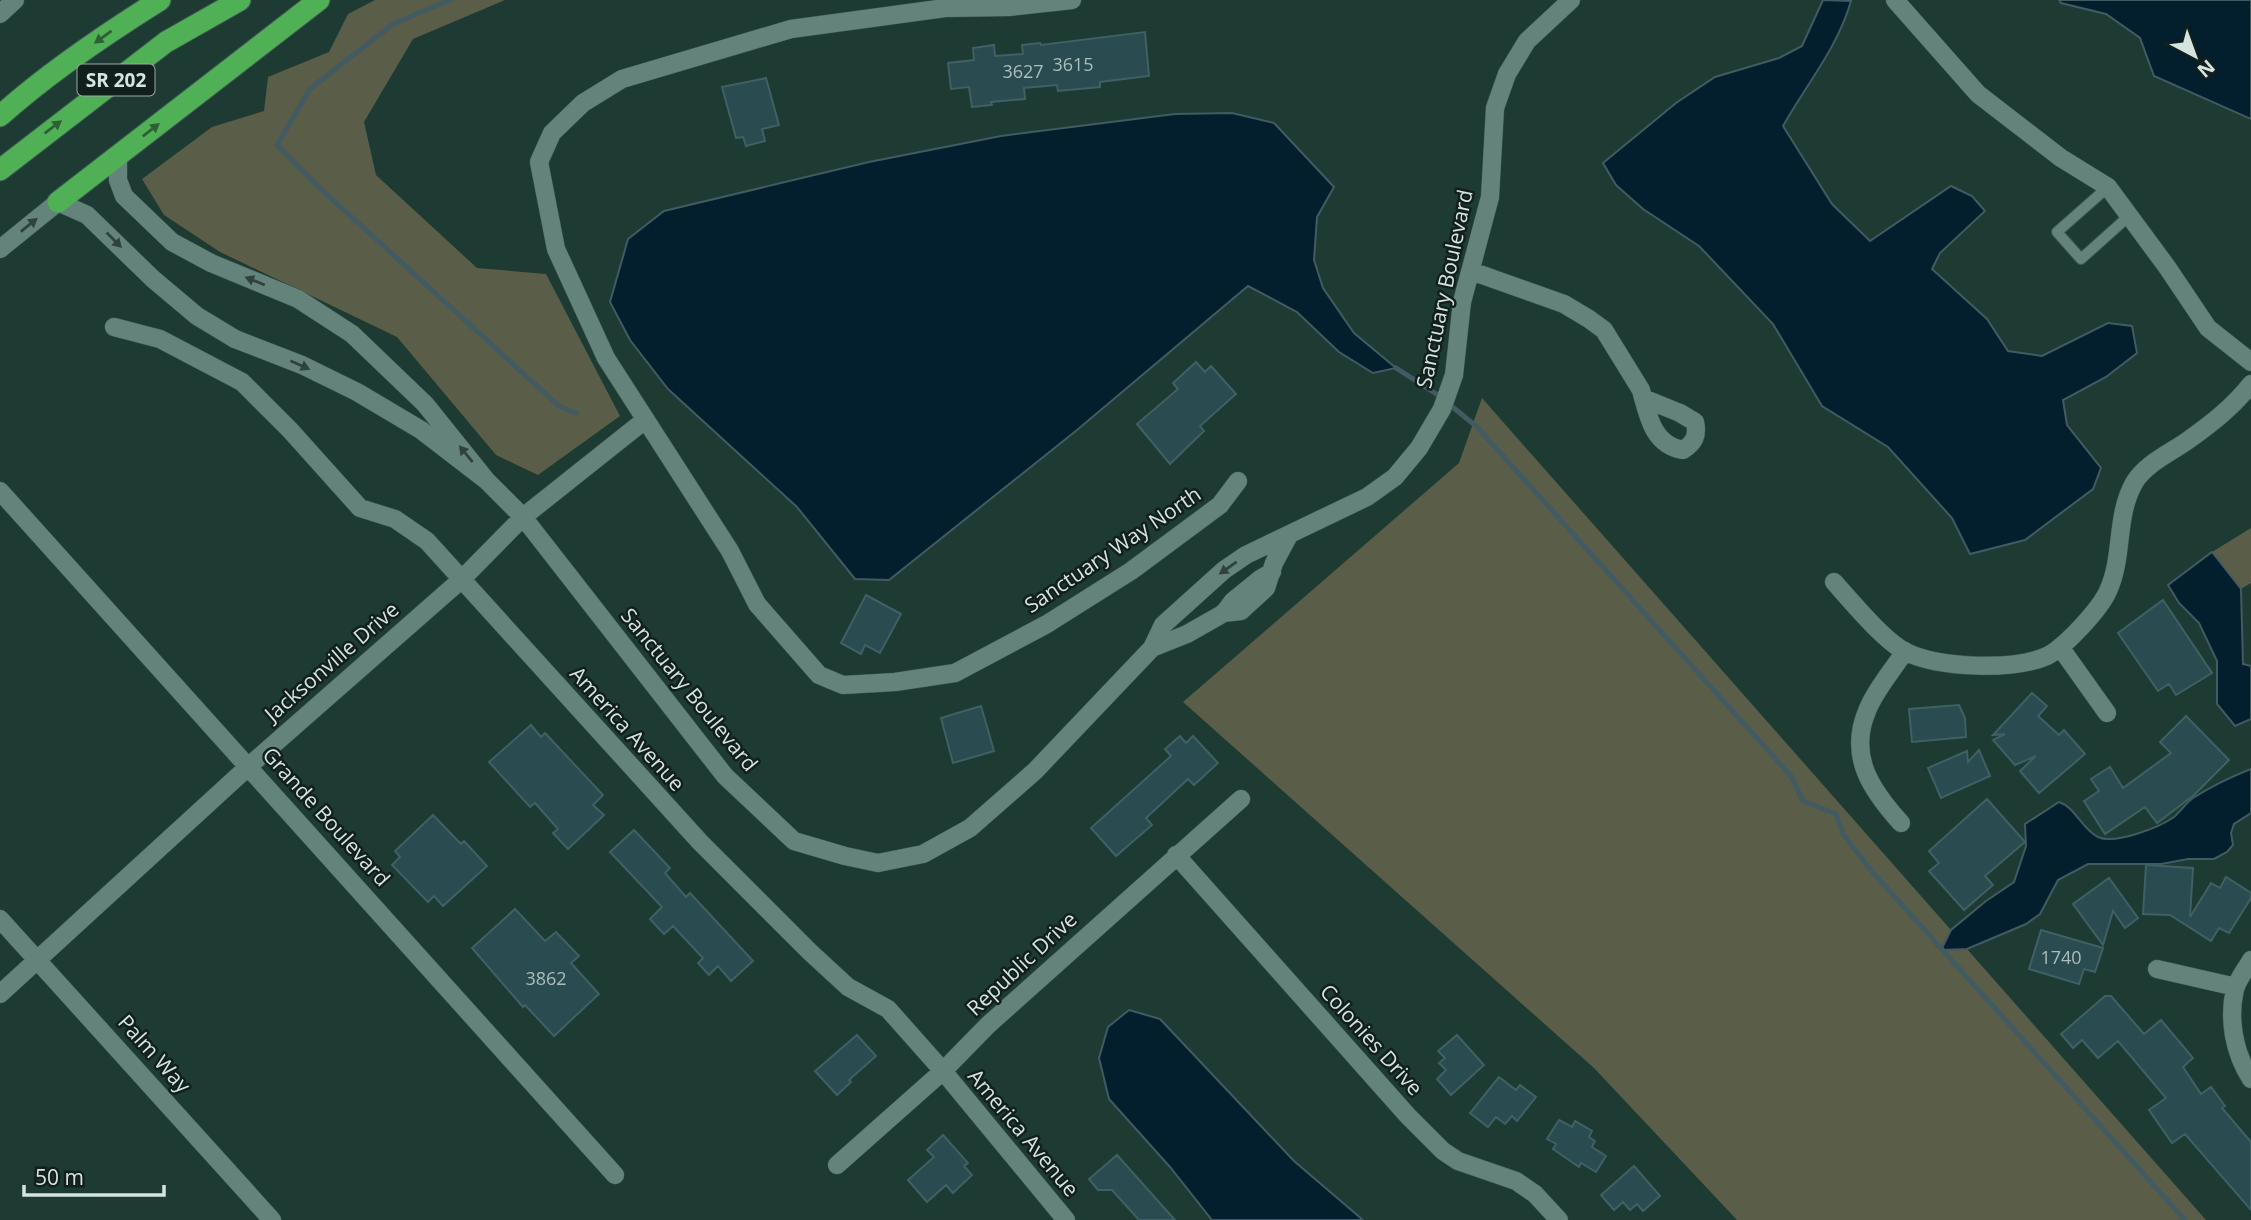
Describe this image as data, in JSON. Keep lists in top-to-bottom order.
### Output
{
  "streets": {
    "highway": ["SR 202"],
    "street": [
      "Sanctuary Boulevard",
      "Sanctuary Way North",
      "Jacksonville Drive",
      "America Avenue",
      "Grande Boulevard",
      "Republic Drive",
      "Colonies Drive",
      "Palm Way"
    ]
  },
  "crossings": [
    ["Sanctuary Boulevard", "Jacksonville Drive"],
    ["Sanctuary Way North", "Jacksonville Drive"],
    ["Jacksonville Drive", "America Avenue"],
    ["Jacksonville Drive", "Grande Boulevard"],
    ["Jacksonville Drive", "Palm Way"],
    ["America Avenue", "Republic Drive"],
    ["Republic Drive", "Colonies Drive"]
  ],
  "house_numbers": [
    "3615",
    "3627",
    "1740",
    "3862"
  ],
  "scale_bar": "50 m",
  "north": "bottom right"
}
